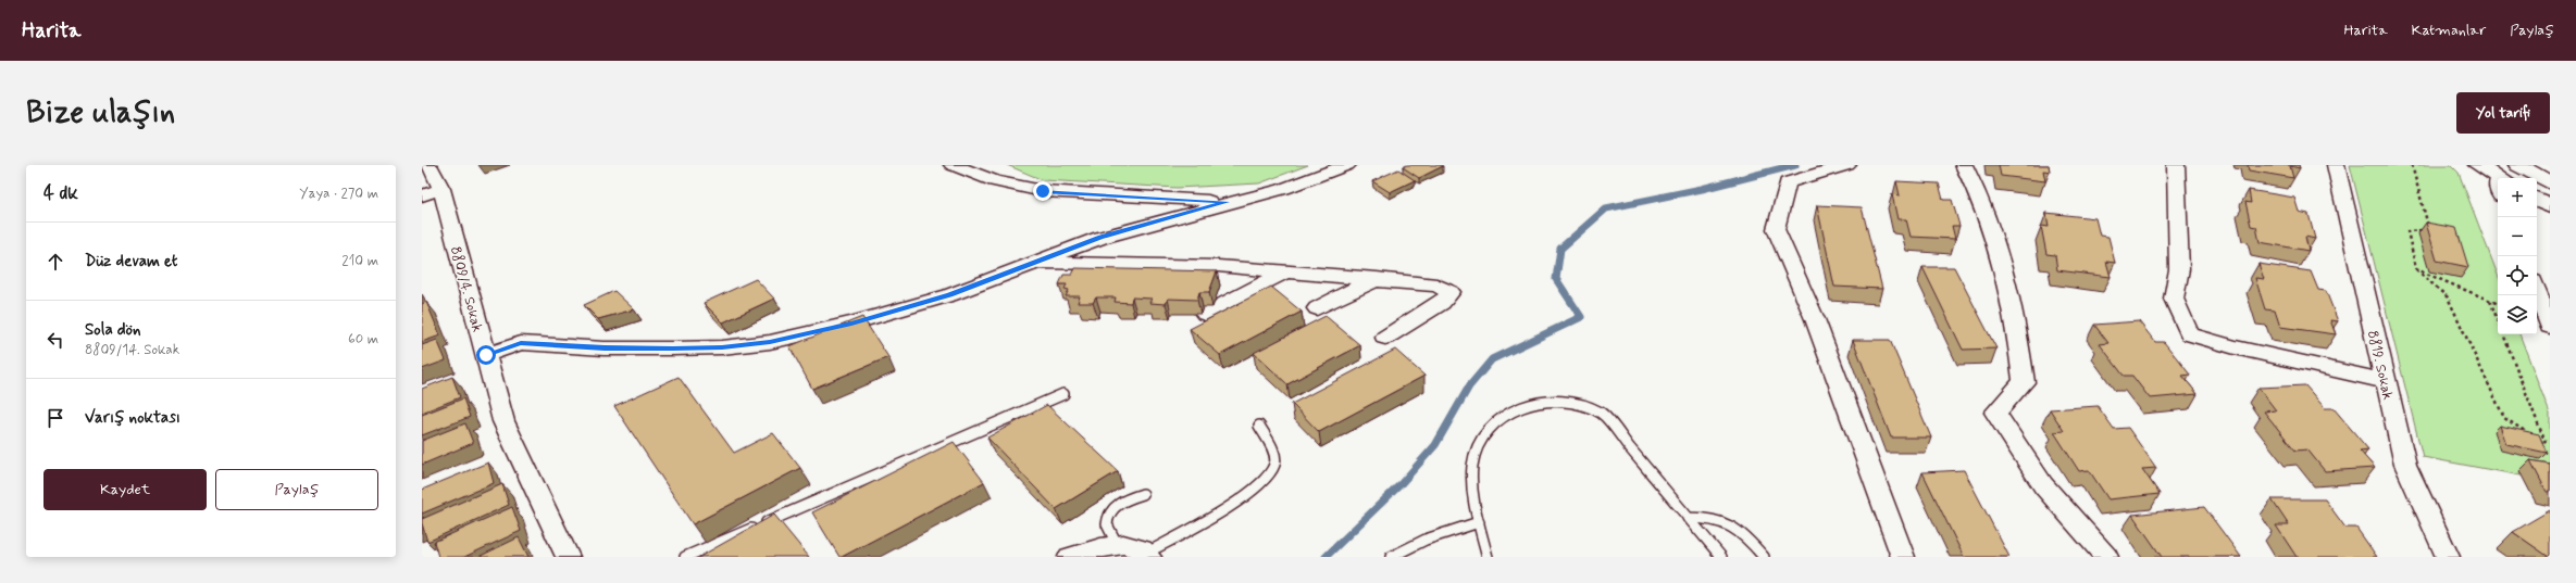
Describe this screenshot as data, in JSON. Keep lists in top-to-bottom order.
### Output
{
  "streets": {
    "street": ["8809/4. Sokak", "8819. Sokak"]
  },
  "page": {
    "header": "Harita",
    "nav": ["Harita", "Katmanlar", "Paylaş"],
    "buttons": [
      "Yol tarifi",
      ["Kaydet", "Paylaş"]
    ],
    "title": "Bize ulaşın",
    "heading": ["4 dk", "Yaya · 270 m"],
    "map_buttons": ["+", "−"],
    "list": [
      ["Düz devam et", "210 m"],
      ["Sola dön", "8809/14. Sokak", "60 m"],
      "Varış noktası"
    ]
  }
}
